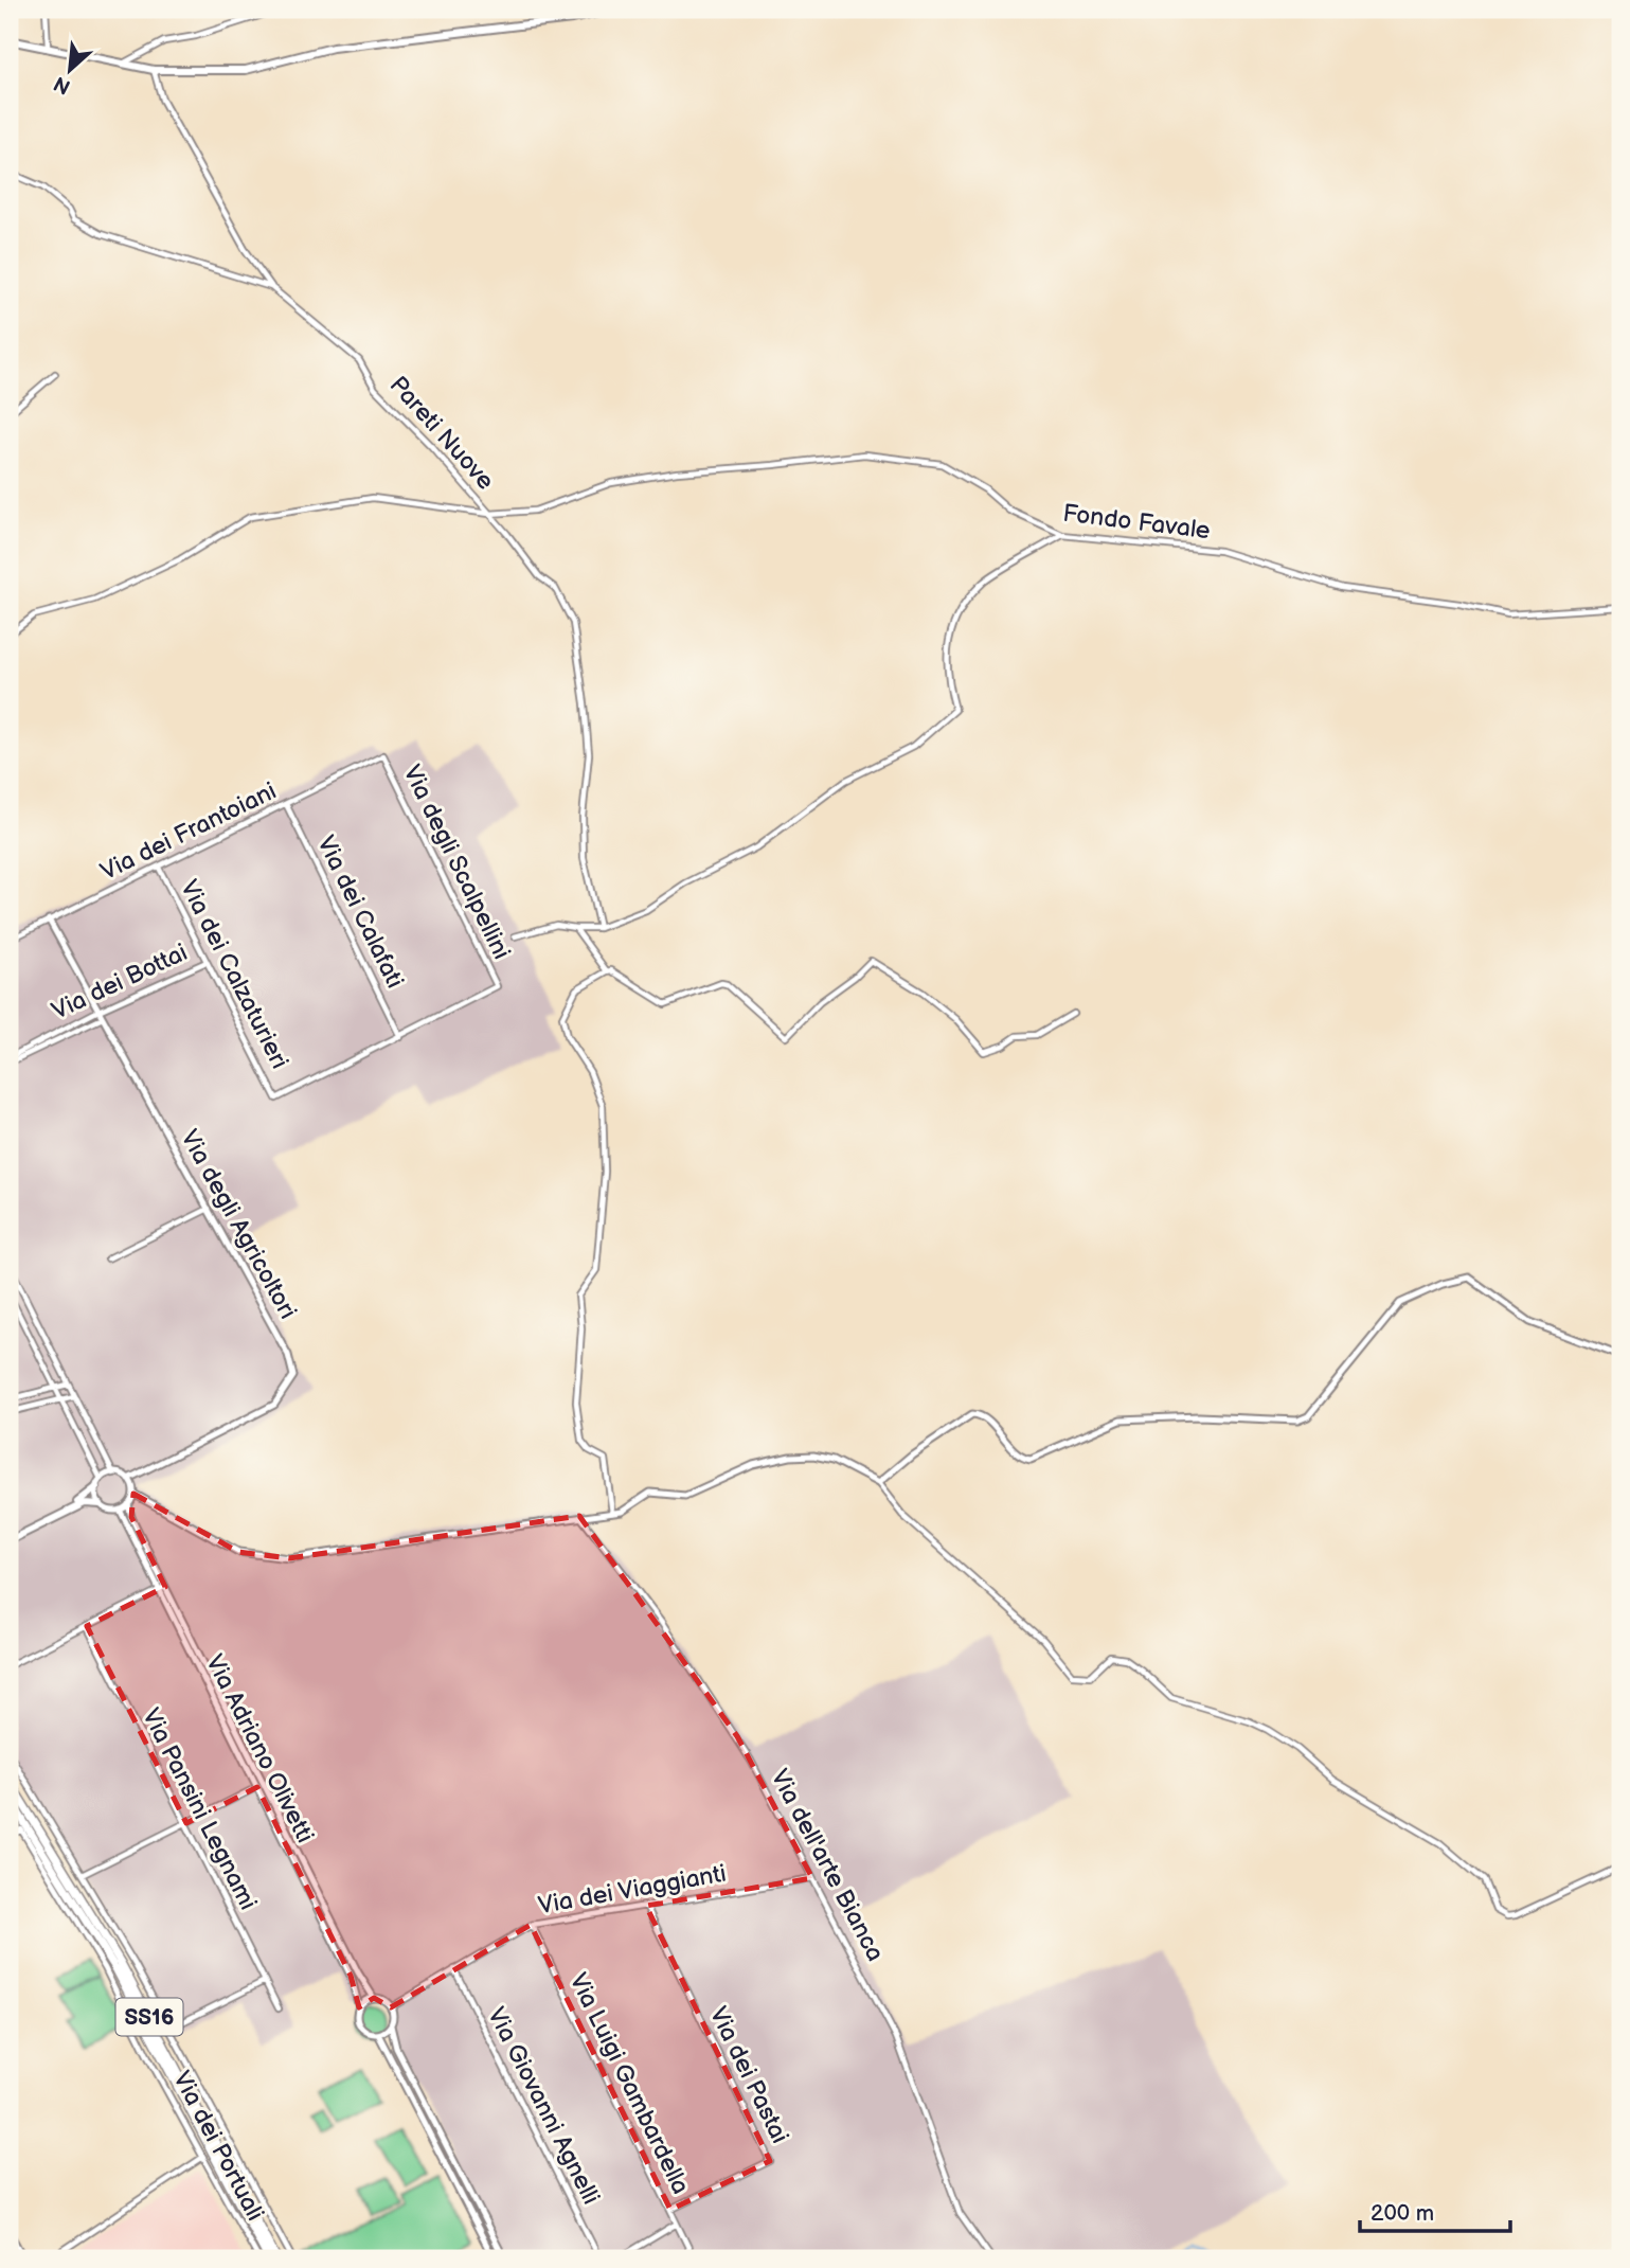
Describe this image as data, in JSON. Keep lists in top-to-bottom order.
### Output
{
  "streets": {
    "highway": ["SS16"],
    "street": [
      "Pareti Nuove",
      "Fondo Favale",
      "Via dei Frantoiani",
      "Via degli Scalpellini",
      "Via dei Calafati",
      "Via dei Calzaturieri",
      "Via dei Bottai",
      "Via degli Agricoltori",
      "Via Adriano Olivetti",
      "Via Pansini Legnami",
      "Via dell'arte Bianca",
      "Via dei Viaggianti",
      "Via dei Pastai",
      "Via Luigi Gambardella",
      "Via Giovanni Agnelli",
      "Via dei Portuali"
    ]
  },
  "crossings": [
    ["Pareti Nuove", "Fondo Favale"],
    ["Via dei Frantoiani", "Via degli Scalpellini"],
    ["Via dei Frantoiani", "Via dei Calafati"],
    ["Via dei Frantoiani", "Via dei Calzaturieri"],
    ["Via dei Frantoiani", "Via degli Agricoltori"],
    ["Via degli Scalpellini", "Via dei Calafati"],
    ["Via degli Scalpellini", "Via dei Calzaturieri"],
    ["Via dei Calafati", "Via dei Calzaturieri"],
    ["Via dei Calzaturieri", "Via dei Bottai"],
    ["Via dei Bottai", "Via degli Agricoltori"],
    ["Via degli Agricoltori", "Via Adriano Olivetti"],
    ["Via Adriano Olivetti", "Via dei Viaggianti"],
    ["Via dell'arte Bianca", "Via dei Viaggianti"],
    ["Via dei Viaggianti", "Via dei Pastai"],
    ["Via dei Viaggianti", "Via Luigi Gambardella"],
    ["Via dei Viaggianti", "Via Giovanni Agnelli"],
    ["Via dei Pastai", "Via Luigi Gambardella"]
  ],
  "scale_bar": "200 m",
  "north": "bottom left"
}
